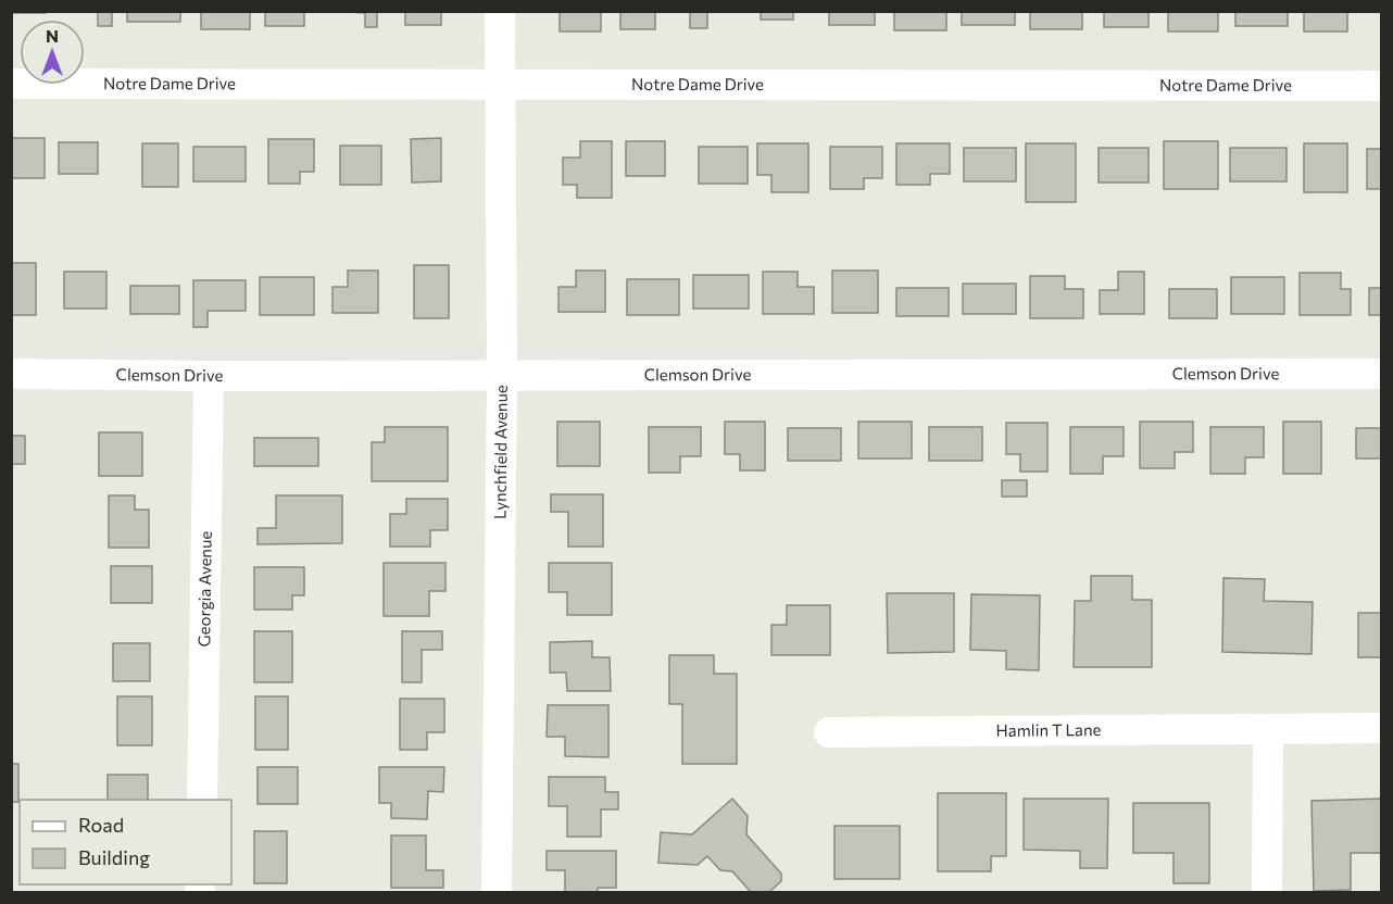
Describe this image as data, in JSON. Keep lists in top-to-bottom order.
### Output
{
  "streets": {
    "street": [
      "Notre Dame Drive",
      "Clemson Drive",
      "Lynchfield Avenue",
      "Georgia Avenue",
      "Hamlin T Lane"
    ]
  },
  "crossings": [
    ["Notre Dame Drive", "Lynchfield Avenue"],
    ["Clemson Drive", "Lynchfield Avenue"],
    ["Clemson Drive", "Georgia Avenue"]
  ],
  "legend": ["Road", "Building"],
  "north": "top"
}
